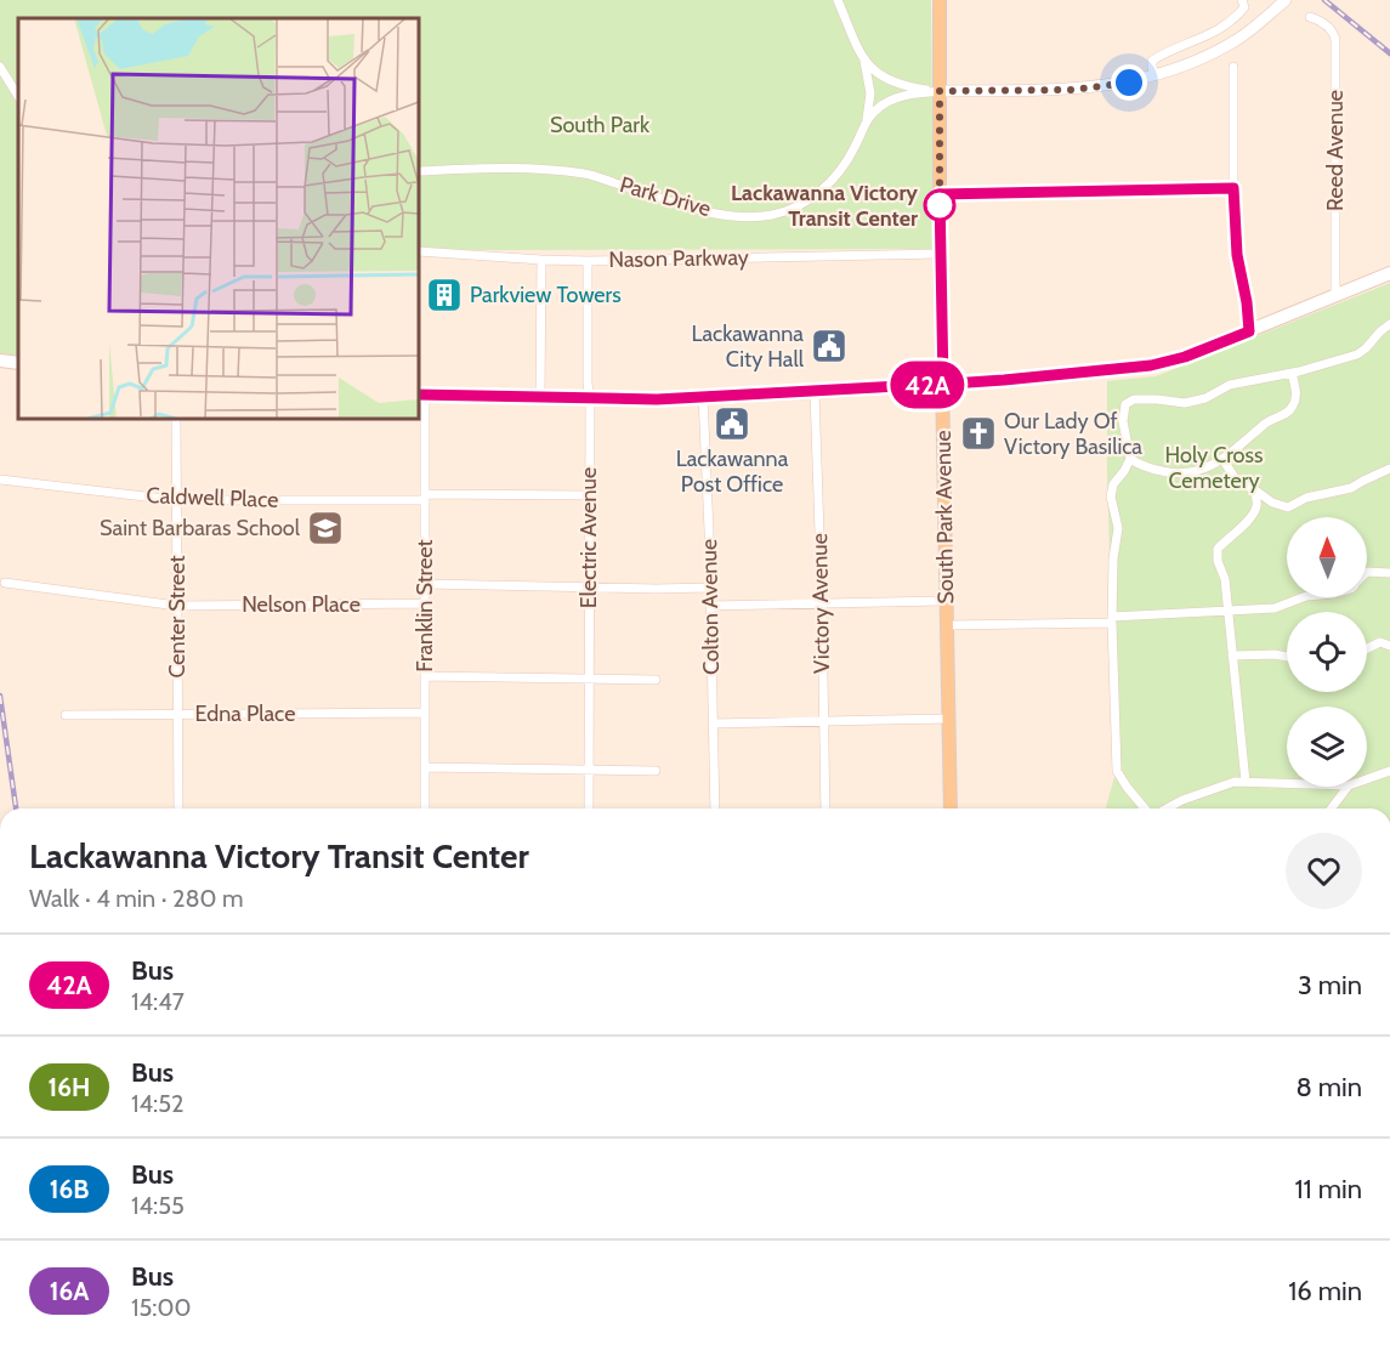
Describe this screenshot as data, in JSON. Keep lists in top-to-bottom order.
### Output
{
  "streets": {
    "main road": ["South Park Avenue"],
    "street": [
      "Reed Avenue",
      "Park Drive",
      "Nason Parkway",
      "Caldwell Place",
      "Electric Avenue",
      "Victory Avenue",
      "Nelson Place",
      "Franklin Street",
      "Colton Avenue",
      "Center Street",
      "Edna Place"
    ]
  },
  "crossings": [
    ["Nason Parkway", "South Park Avenue"],
    ["Nason Parkway", "Electric Avenue"],
    ["Caldwell Place", "Electric Avenue"],
    ["Caldwell Place", "Franklin Street"],
    ["Caldwell Place", "Center Street"],
    ["Nelson Place", "Franklin Street"],
    ["Nelson Place", "Center Street"],
    ["Franklin Street", "Edna Place"],
    ["Center Street", "Edna Place"]
  ],
  "parks": ["South Park", "Holy Cross Cemetery"],
  "places": {
    "other": ["Lackawanna Victory Transit Center"],
    "building": ["Parkview Towers"],
    "public building": ["Lackawanna City Hall", "Lackawanna Post Office"],
    "church": ["Our Lady Of Victory Basilica"],
    "school or university": ["Saint Barbaras School"]
  },
  "lines": ["bus line 42A"],
  "north": "top",
  "page": {
    "on_map": "42A",
    "heading": ["Lackawanna Victory Transit Center", "Walk · 4 min · 280 m"],
    "list": [
      {
        "mark": "42A",
        "name": "Bus",
        "note": "14:47",
        "value": "3 min"
      },
      {
        "mark": "16H",
        "name": "Bus",
        "note": "14:52",
        "value": "8 min"
      },
      {
        "mark": "16B",
        "name": "Bus",
        "note": "14:55",
        "value": "11 min"
      },
      {
        "mark": "16A",
        "name": "Bus",
        "note": "15:00",
        "value": "16 min"
      }
    ]
  }
}
